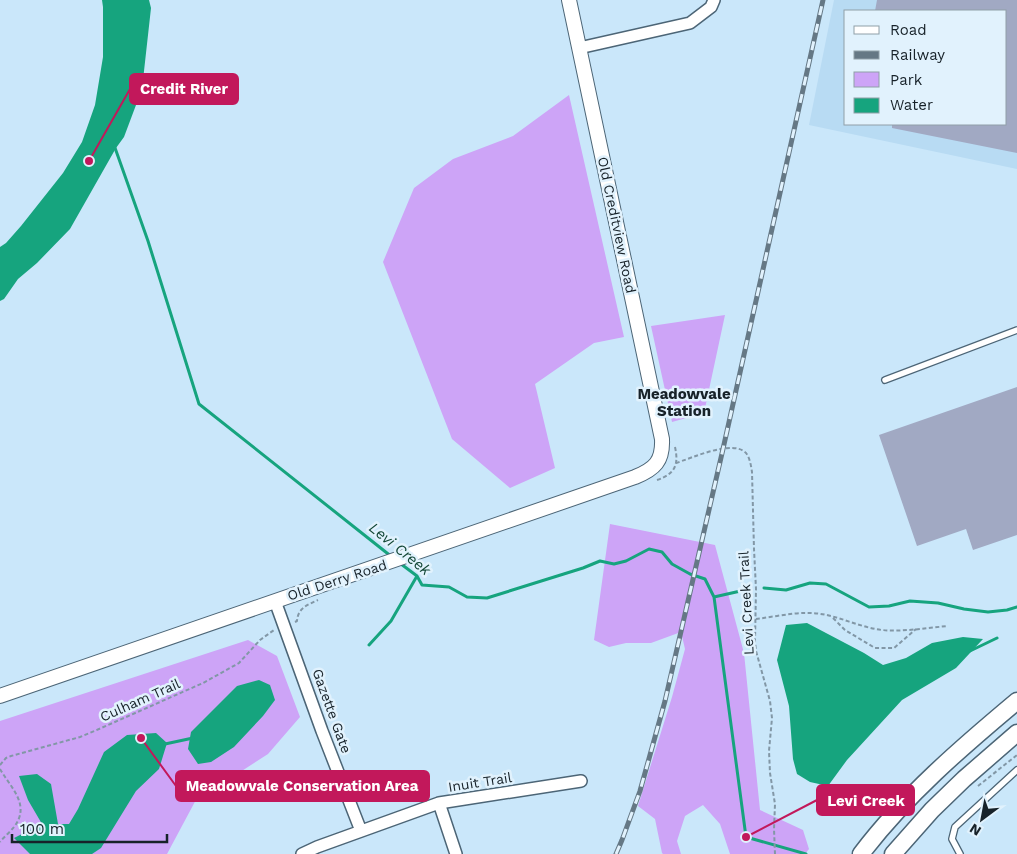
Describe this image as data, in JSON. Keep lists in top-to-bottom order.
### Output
{
  "streets": {
    "street": [
      "Old Creditview Road",
      "Old Derry Road",
      "Gazette Gate",
      "Inuit Trail"
    ],
    "path": ["Levi Creek Trail", "Culham Trail"]
  },
  "crossings": [
    ["Old Creditview Road", "Old Derry Road"],
    ["Old Derry Road", "Gazette Gate"],
    ["Gazette Gate", "Inuit Trail"]
  ],
  "districts": ["Meadowvale Station"],
  "water": ["Levi Creek"],
  "places": ["Credit River", "Meadowvale Conservation Area", "Levi Creek"],
  "legend": [
    "Road",
    "Railway",
    "Park",
    "Water"
  ],
  "scale_bar": "100 m",
  "north": "bottom left"
}
